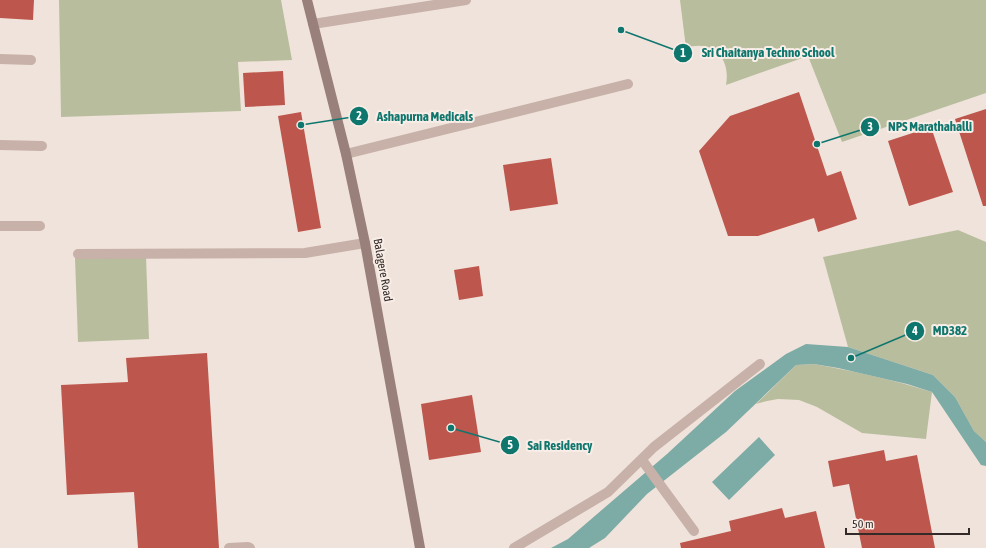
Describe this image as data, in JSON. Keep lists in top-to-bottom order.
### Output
{
  "streets": {
    "street": ["Balagere Road"]
  },
  "places": [
    "Sri Chaitanya Techno School",
    "Ashapurna Medicals",
    "NPS Marathahalli",
    "MD382",
    "Sai Residency"
  ],
  "scale_bar": "50 m"
}
